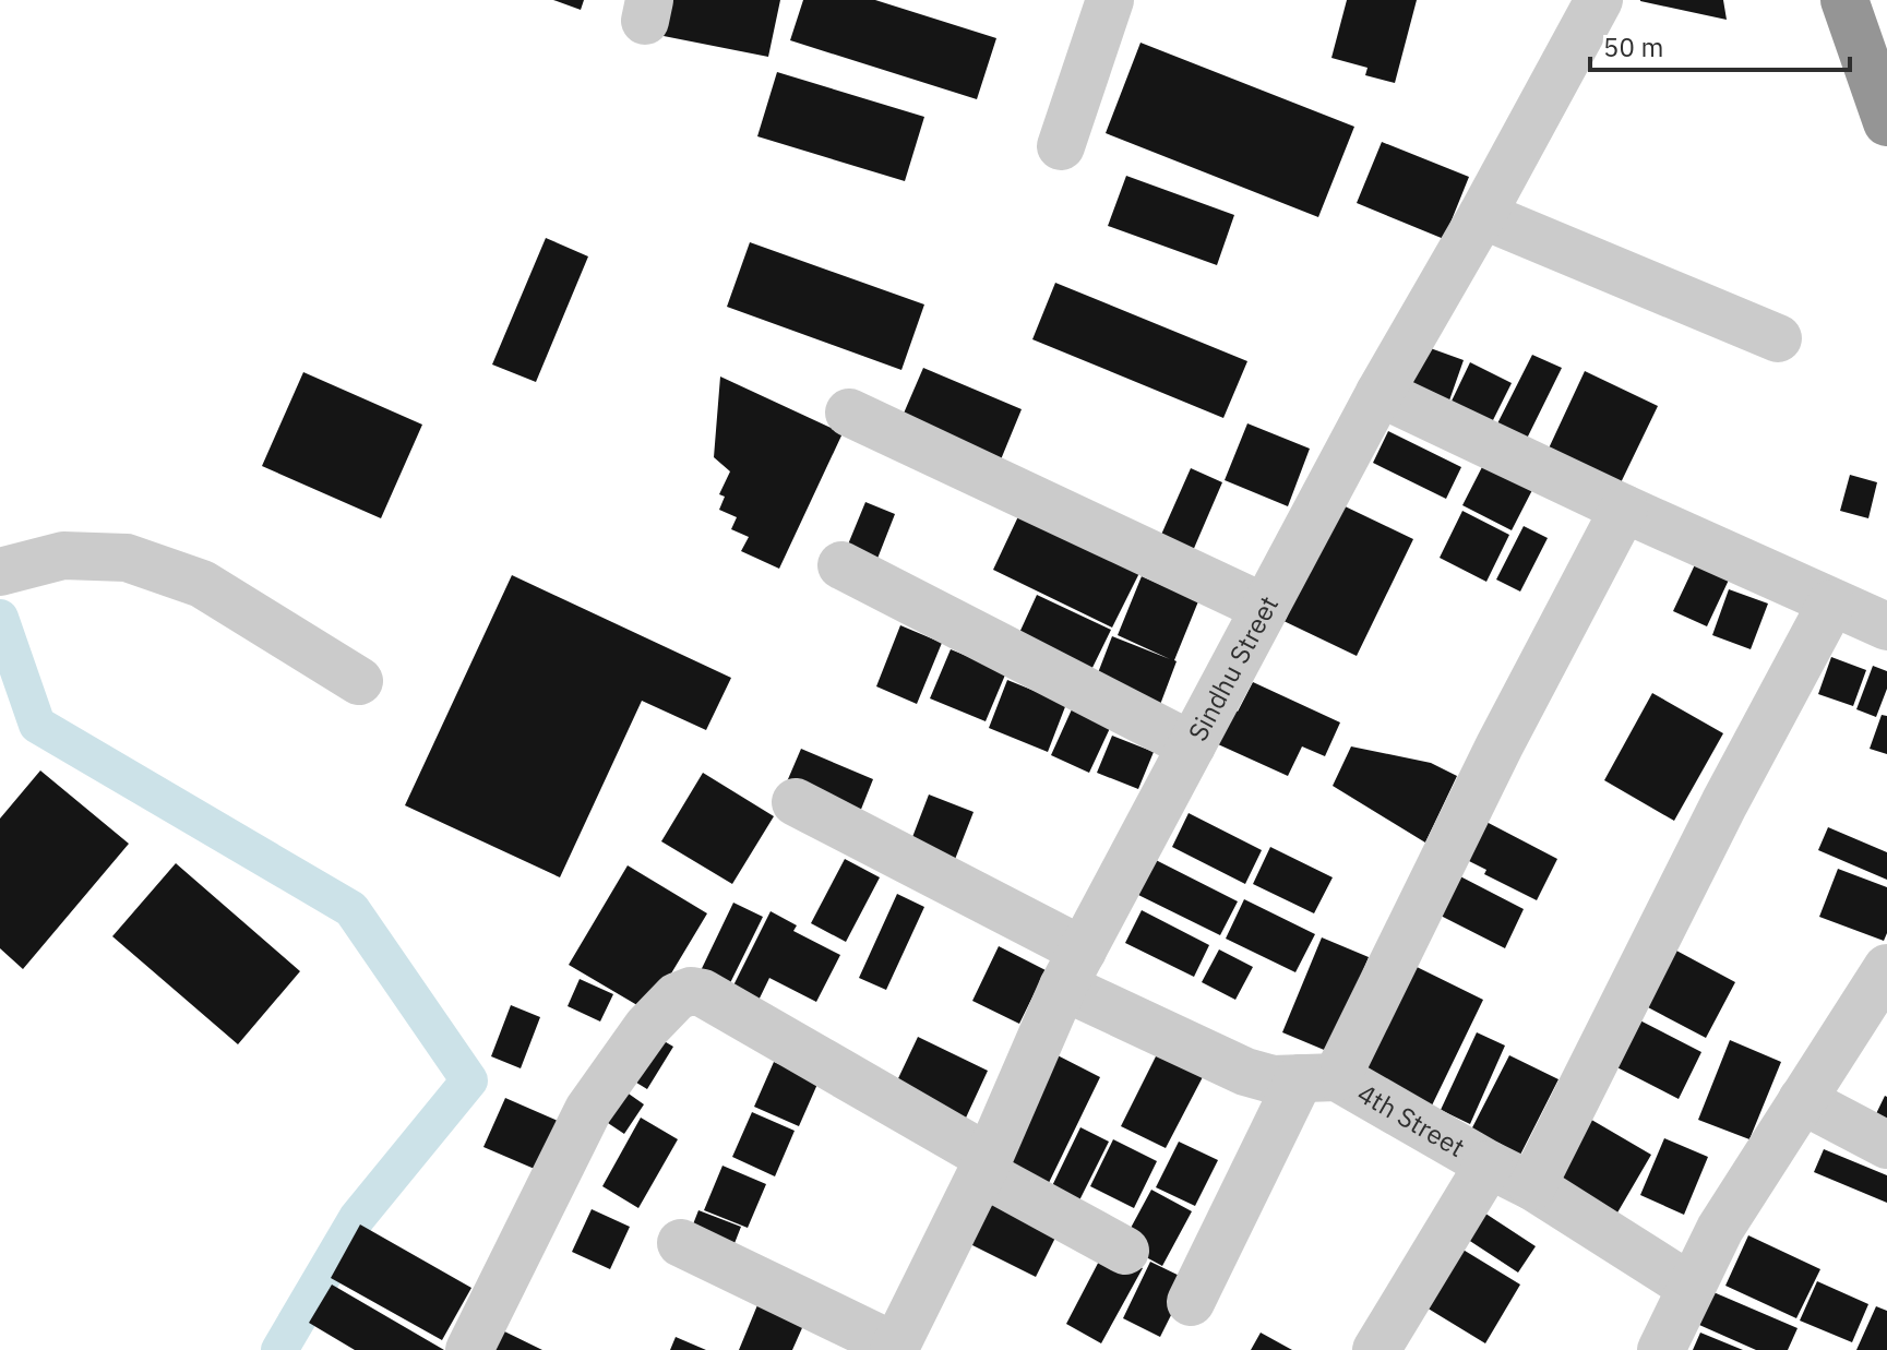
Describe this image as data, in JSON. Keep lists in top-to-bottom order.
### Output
{
  "streets": {
    "street": ["Sindhu Street", "4th Street"]
  },
  "crossings": [
    ["Sindhu Street", "4th Street"]
  ],
  "scale_bar": "50 m"
}
